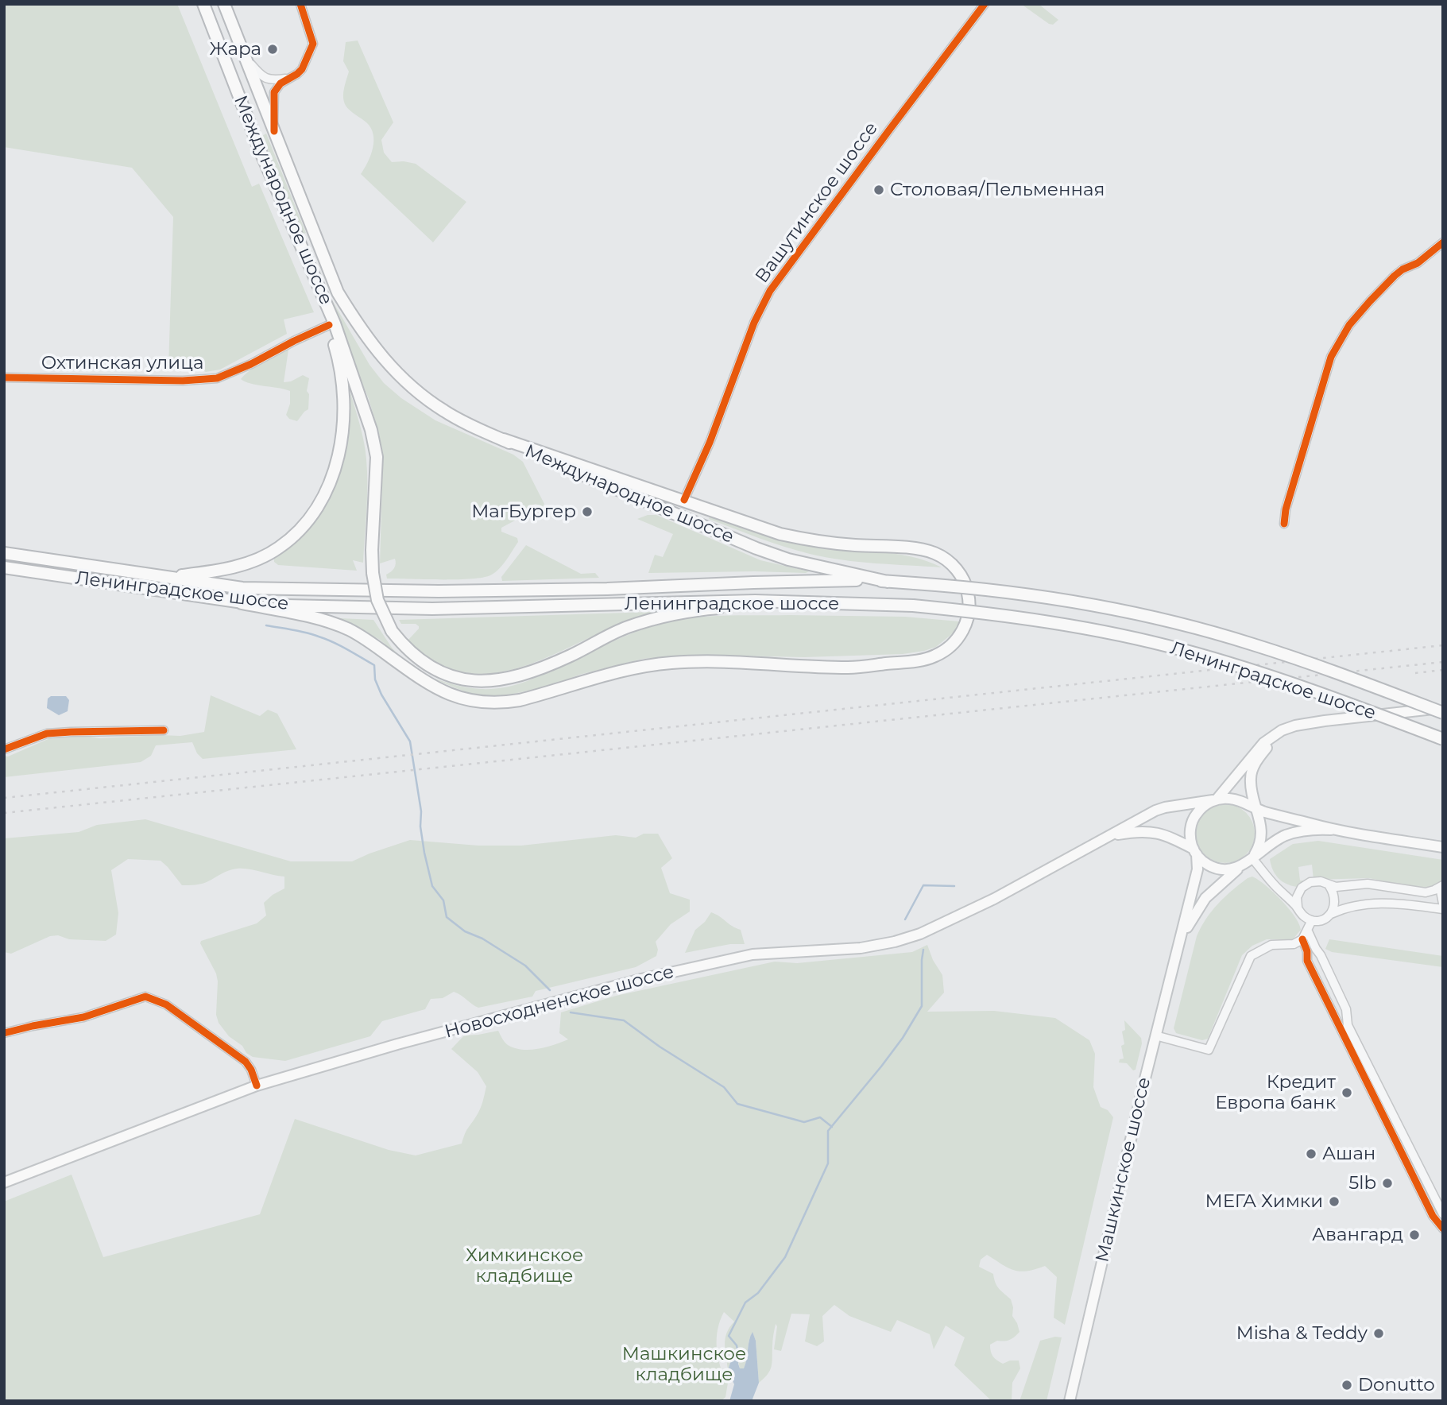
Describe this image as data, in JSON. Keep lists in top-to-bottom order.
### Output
{
  "streets": {
    "highway": ["Международное шоссе", "Ленинградское шоссе"],
    "main road": ["Новосходненское шоссе", "Машкинское шоссе"],
    "street": ["Вашутинское шоссе", "Охтинская улица"]
  },
  "crossings": [
    ["Международное шоссе", "Ленинградское шоссе"],
    ["Новосходненское шоссе", "Машкинское шоссе"]
  ],
  "parks": ["Химкинское кладбище", "Машкинское кладбище"],
  "places": [
    "Жара",
    "Столовая/Пельменная",
    "МагБургер",
    "Кредит Европа банк",
    "Ашан",
    "5lb",
    "МЕГА Химки",
    "Авангард",
    "Misha & Teddy",
    "Donutto"
  ]
}
